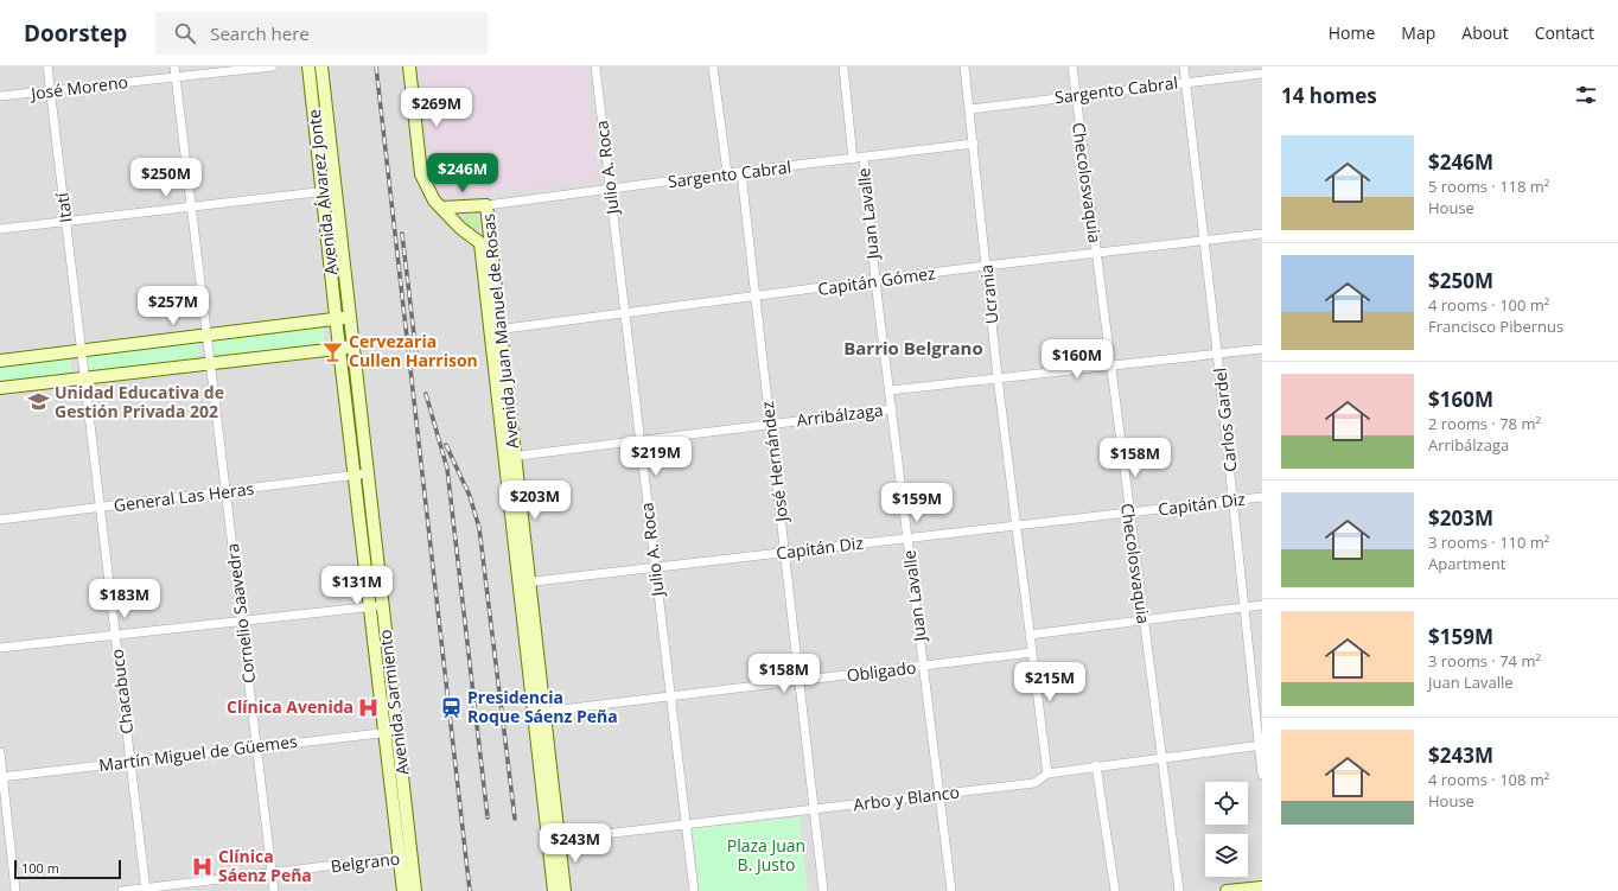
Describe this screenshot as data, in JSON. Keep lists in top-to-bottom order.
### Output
{
  "streets": {
    "main road": ["Avenida Álvarez Jonte", "Avenida Juan Manuel de Rosas", "Avenida Sarmiento"],
    "street": [
      "José Moreno",
      "Sargento Cabral",
      "Julio A. Roca",
      "Checolosvaquia",
      "Itatí",
      "Juan Lavalle",
      "Capitán Gómez",
      "Ucrania",
      "Arribálzaga",
      "Carlos Gardel",
      "José Hernández",
      "General Las Heras",
      "Capitán Diz",
      "Cornelio Saavedra",
      "Obligado",
      "Chacabuco",
      "Martín Miguel de Güemes",
      "Arbo y Blanco",
      "Belgrano"
    ]
  },
  "crossings": [
    ["José Moreno", "Itatí"],
    ["José Moreno", "Cornelio Saavedra"],
    ["Sargento Cabral", "Julio A. Roca"],
    ["Sargento Cabral", "Checolosvaquia"],
    ["Sargento Cabral", "Juan Lavalle"],
    ["Sargento Cabral", "Ucrania"],
    ["Sargento Cabral", "Avenida Juan Manuel de Rosas"],
    ["Sargento Cabral", "Carlos Gardel"],
    ["Sargento Cabral", "José Hernández"],
    ["Julio A. Roca", "Capitán Gómez"],
    ["Julio A. Roca", "Arribálzaga"],
    ["Julio A. Roca", "Capitán Diz"],
    ["Julio A. Roca", "Obligado"],
    ["Julio A. Roca", "Arbo y Blanco"],
    ["Checolosvaquia", "Capitán Gómez"],
    ["Checolosvaquia", "Arribálzaga"],
    ["Checolosvaquia", "Capitán Diz"],
    ["Checolosvaquia", "Arbo y Blanco"],
    ["Avenida Álvarez Jonte", "Avenida Sarmiento"],
    ["Itatí", "Chacabuco"],
    ["Juan Lavalle", "Capitán Gómez"],
    ["Juan Lavalle", "Arribálzaga"],
    ["Juan Lavalle", "Capitán Diz"],
    ["Juan Lavalle", "Obligado"],
    ["Juan Lavalle", "Arbo y Blanco"],
    ["Capitán Gómez", "Ucrania"],
    ["Capitán Gómez", "Avenida Juan Manuel de Rosas"],
    ["Capitán Gómez", "Carlos Gardel"],
    ["Capitán Gómez", "José Hernández"],
    ["Ucrania", "Arribálzaga"],
    ["Ucrania", "Capitán Diz"],
    ["Ucrania", "Obligado"],
    ["Ucrania", "Arbo y Blanco"],
    ["Avenida Juan Manuel de Rosas", "Arribálzaga"],
    ["Avenida Juan Manuel de Rosas", "Capitán Diz"],
    ["Avenida Juan Manuel de Rosas", "Obligado"],
    ["Avenida Juan Manuel de Rosas", "Arbo y Blanco"],
    ["Arribálzaga", "Carlos Gardel"],
    ["Arribálzaga", "José Hernández"],
    ["Carlos Gardel", "Capitán Diz"],
    ["Carlos Gardel", "Arbo y Blanco"],
    ["José Hernández", "Capitán Diz"],
    ["José Hernández", "Obligado"],
    ["José Hernández", "Arbo y Blanco"],
    ["General Las Heras", "Cornelio Saavedra"],
    ["General Las Heras", "Chacabuco"],
    ["General Las Heras", "Avenida Sarmiento"],
    ["Cornelio Saavedra", "Martín Miguel de Güemes"],
    ["Cornelio Saavedra", "Belgrano"],
    ["Chacabuco", "Martín Miguel de Güemes"],
    ["Chacabuco", "Belgrano"],
    ["Avenida Sarmiento", "Martín Miguel de Güemes"],
    ["Avenida Sarmiento", "Belgrano"]
  ],
  "districts": ["Barrio Belgrano"],
  "parks": ["Plaza Juan B. Justo"],
  "places": {
    "bar": ["Cervezaria Cullen Harrison"],
    "school or university": ["Unidad Educativa de Gestión Privada 202"],
    "hospital": ["Clínica Avenida", "Clínica Sáenz Peña"],
    "station": ["Presidencia Roque Sáenz Peña"]
  },
  "scale_bar": "100 m",
  "page": {
    "header": "Doorstep",
    "search": "Search here",
    "nav": [
      "Home",
      "Map",
      "About",
      "Contact"
    ],
    "heading": "14 homes",
    "price": [
      "$269M",
      "$246M",
      "$250M",
      "$257M",
      "$160M",
      "$219M",
      "$158M",
      "$203M",
      "$159M",
      "$131M",
      "$183M",
      "$158M",
      "$215M",
      "$243M"
    ],
    "list": [
      {
        "name": "$246M",
        "note": "5 rooms · 118 m² · House"
      },
      {
        "name": "$250M",
        "note": "4 rooms · 100 m² · Francisco Pibernus"
      },
      {
        "name": "$160M",
        "note": "2 rooms · 78 m² · Arribálzaga"
      },
      {
        "name": "$203M",
        "note": "3 rooms · 110 m² · Apartment"
      },
      {
        "name": "$159M",
        "note": "3 rooms · 74 m² · Juan Lavalle"
      },
      {
        "name": "$243M",
        "note": "4 rooms · 108 m² · House"
      }
    ],
    "scale": "100 m"
  }
}
